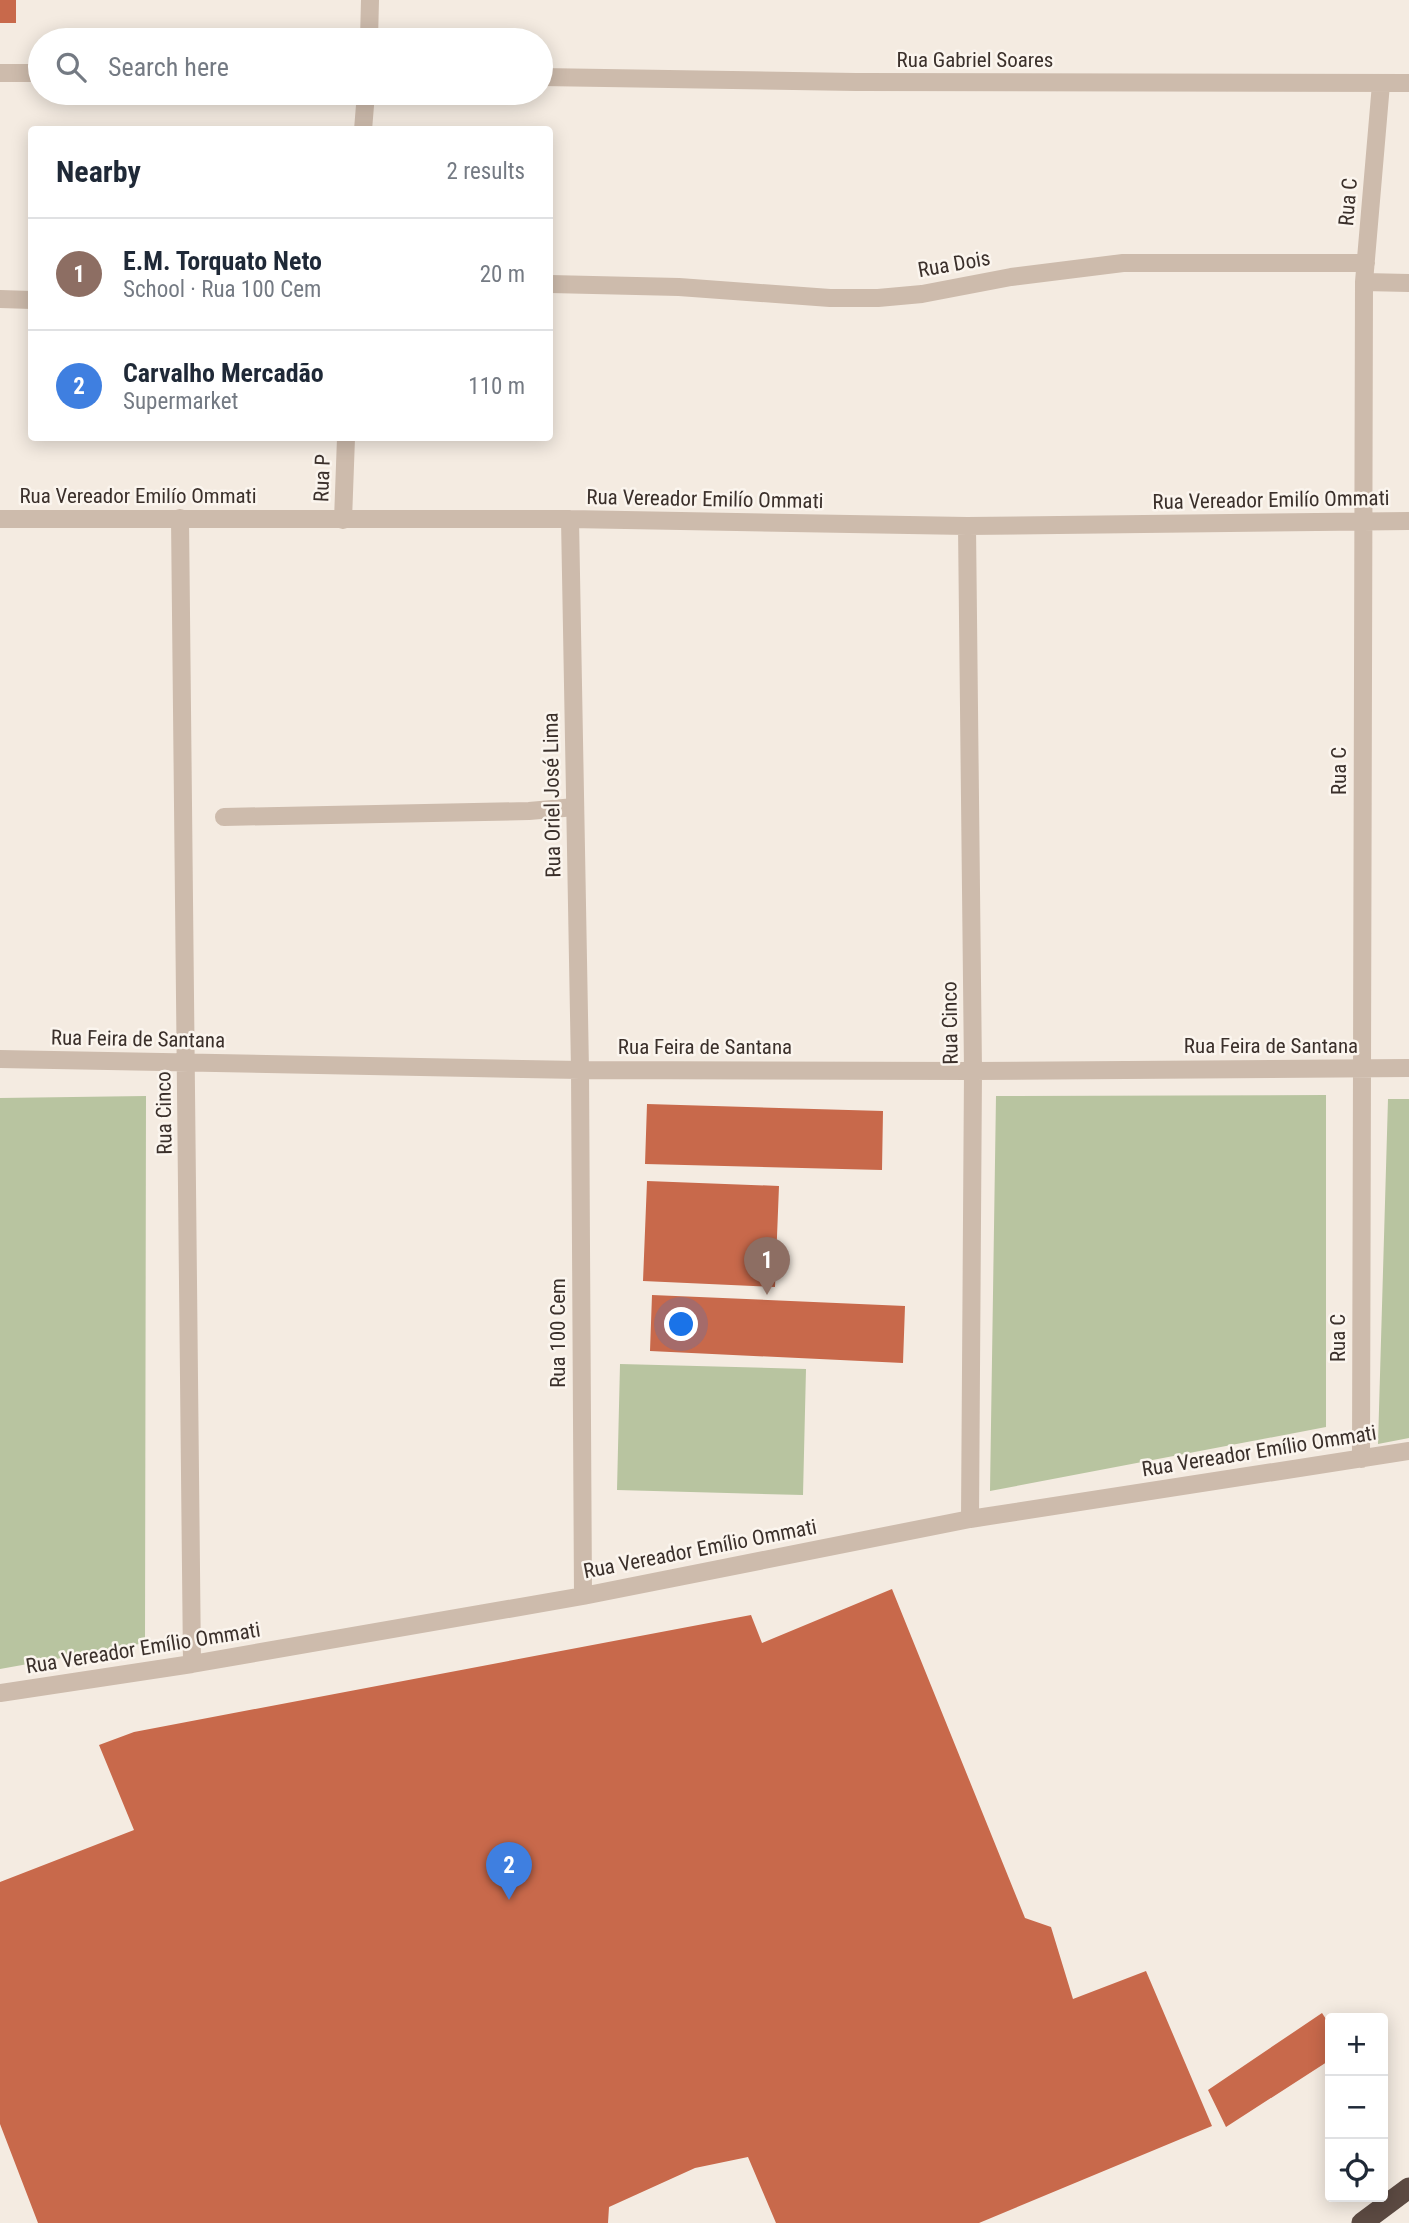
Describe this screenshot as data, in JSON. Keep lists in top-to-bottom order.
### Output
{
  "streets": {
    "street": [
      "Rua Gabriel Soares",
      "Rua C",
      "Rua Dois",
      "Rua P",
      "Rua Vereador Emilío Ommati",
      "Rua Oriel José Lima",
      "Rua Cinco",
      "Rua Feira de Santana",
      "Rua 100 Cem",
      "Rua Vereador Emílio Ommati"
    ]
  },
  "crossings": [
    ["Rua Gabriel Soares", "Rua C"],
    ["Rua C", "Rua Dois"],
    ["Rua C", "Rua Vereador Emilío Ommati"],
    ["Rua C", "Rua Feira de Santana"],
    ["Rua C", "Rua Vereador Emílio Ommati"],
    ["Rua P", "Rua Vereador Emilío Ommati"],
    ["Rua Vereador Emilío Ommati", "Rua Oriel José Lima"],
    ["Rua Vereador Emilío Ommati", "Rua Cinco"],
    ["Rua Oriel José Lima", "Rua Feira de Santana"],
    ["Rua Oriel José Lima", "Rua 100 Cem"],
    ["Rua Cinco", "Rua Feira de Santana"],
    ["Rua Cinco", "Rua Vereador Emílio Ommati"],
    ["Rua Feira de Santana", "Rua 100 Cem"],
    ["Rua 100 Cem", "Rua Vereador Emílio Ommati"]
  ],
  "page": {
    "search": "Search here",
    "heading": ["Nearby", "2 results"],
    "list": [
      {
        "mark": "1",
        "name": "E.M. Torquato Neto",
        "note": "School · Rua 100 Cem",
        "value": "20 m"
      },
      {
        "mark": "2",
        "name": "Carvalho Mercadão",
        "note": "Supermarket",
        "value": "110 m"
      }
    ],
    "pins": ["1", "2"],
    "map_buttons": ["+", "−"]
  }
}
